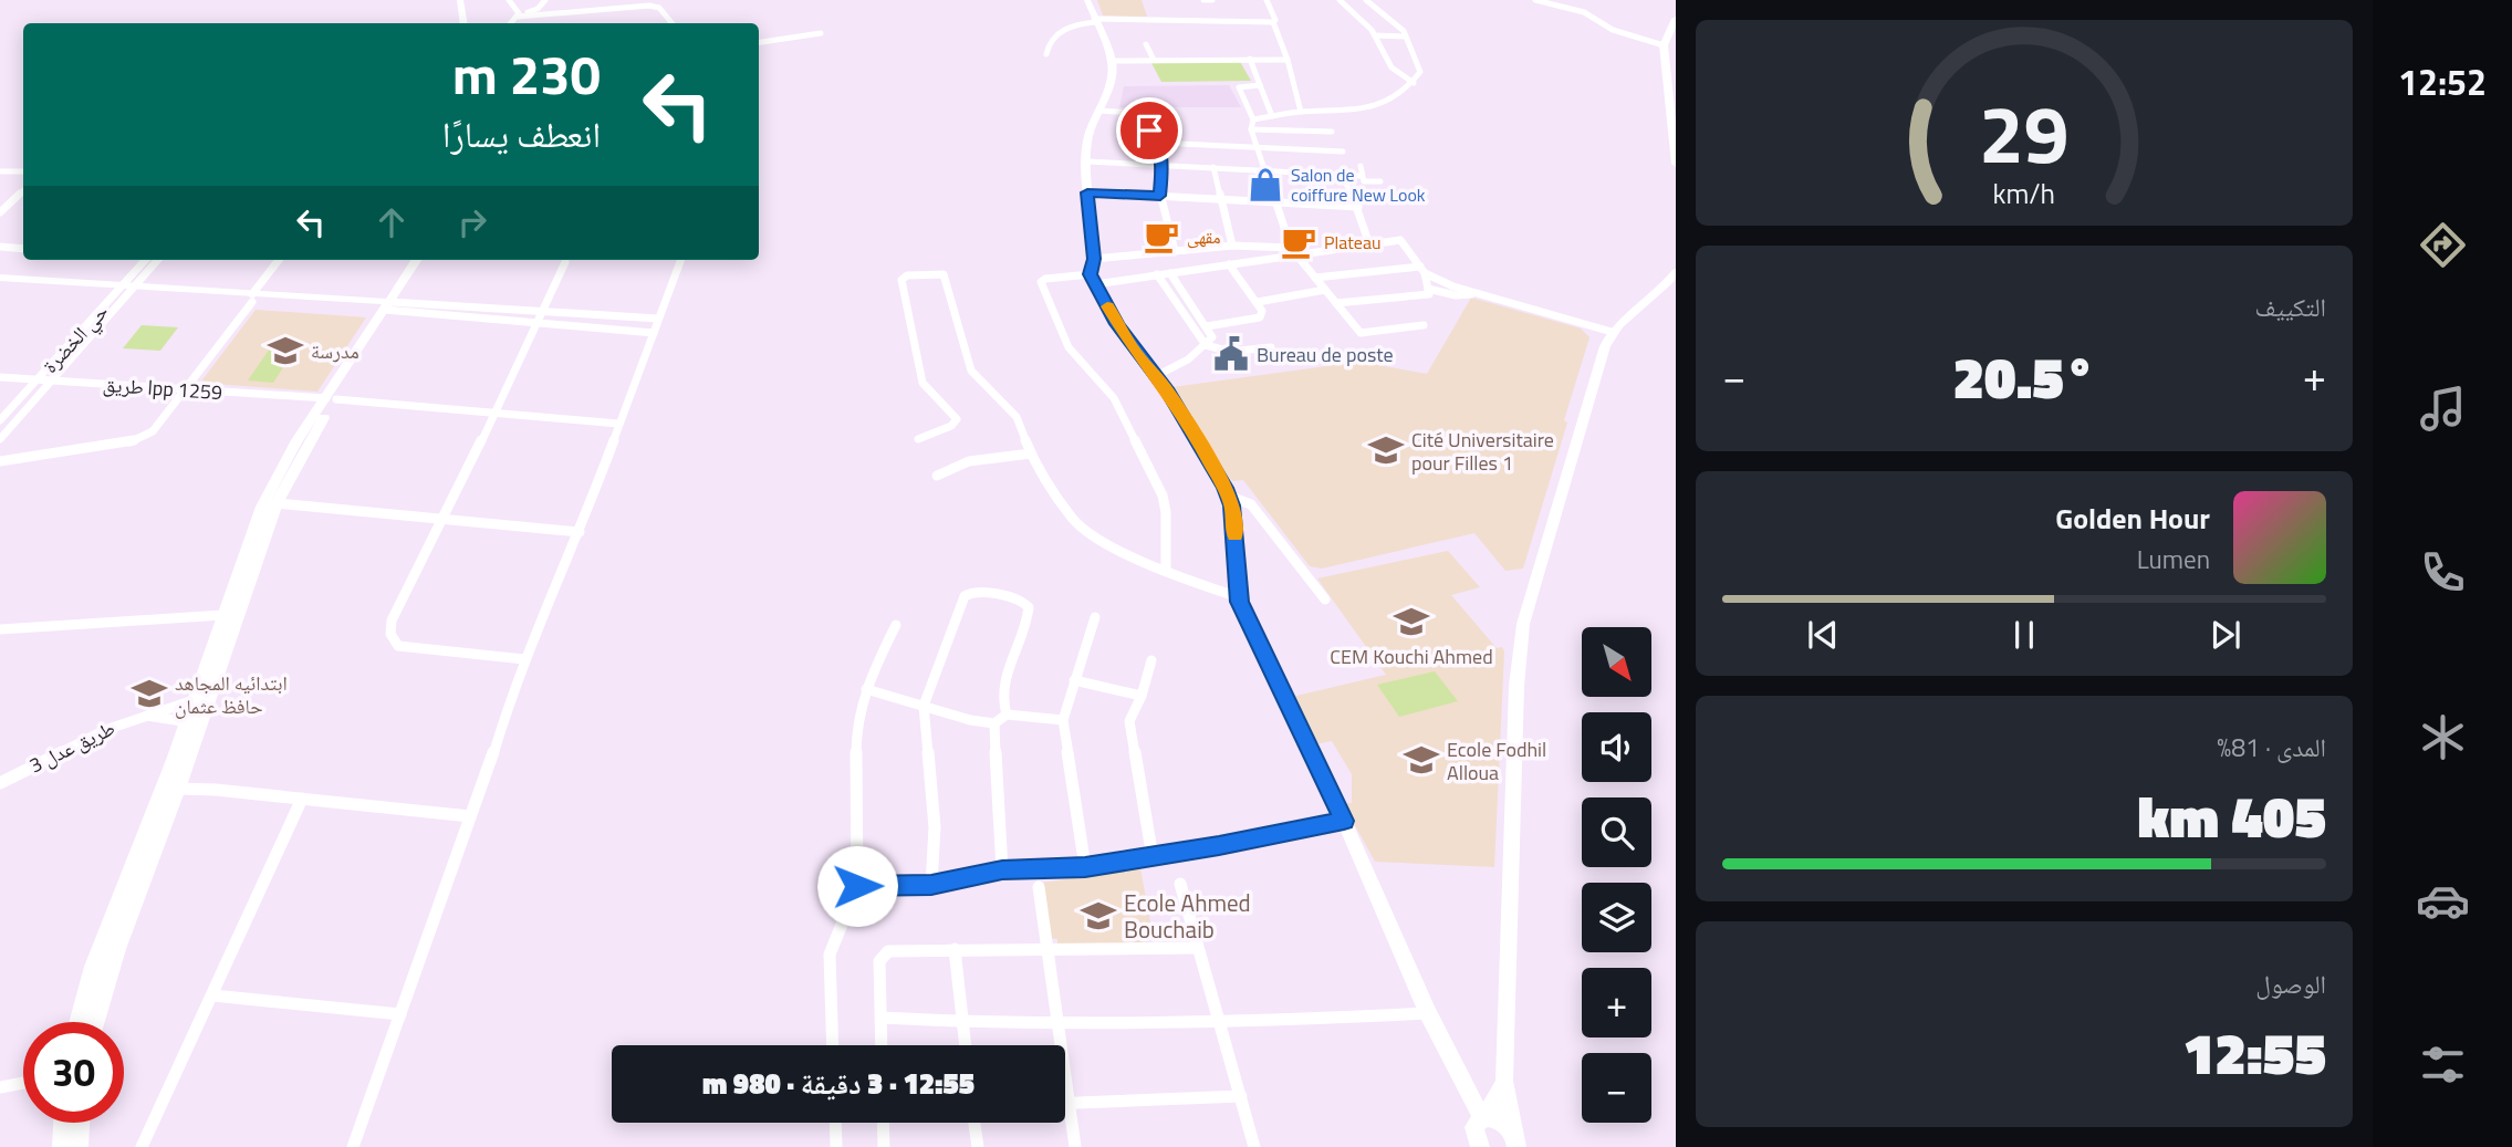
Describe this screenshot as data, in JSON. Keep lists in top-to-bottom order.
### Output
{
  "streets": {
    "street": ["حي الخضرة", "طريق lpp 1259", "طريق عدل 3"]
  },
  "crossings": [
    ["حي الخضرة", "طريق lpp 1259"]
  ],
  "places": {
    "shop": ["Salon de coiffure New Look"],
    "cafe": ["مقهى", "Plateau"],
    "school or university": [
      "مدرسة",
      "Cité Universitaire pour Filles 1",
      "CEM Kouchi Ahmed",
      "ابتدائيه المجاهد حافظ عثمان",
      "Ecole Fodhil Alloua",
      "Ecole Ahmed Bouchaib"
    ],
    "public building": ["Bureau de poste"]
  },
  "north": "bottom right",
  "page": {
    "tabs": "12:52",
    "turn": ["230 m", "انعطف يسارًا"],
    "tile": [
      "التكييف",
      ["المدى · 81%", "405 km"],
      ["الوصول", "12:55"]
    ],
    "heat": ["−", "20.5°", "+"],
    "song": ["Golden Hour", "Lumen"],
    "map_buttons": ["+", "−"],
    "limit": "30",
    "trip": "12:55 · 3 دقيقة · 980 m",
    "gauge": ["29", "km/h"]
  }
}
